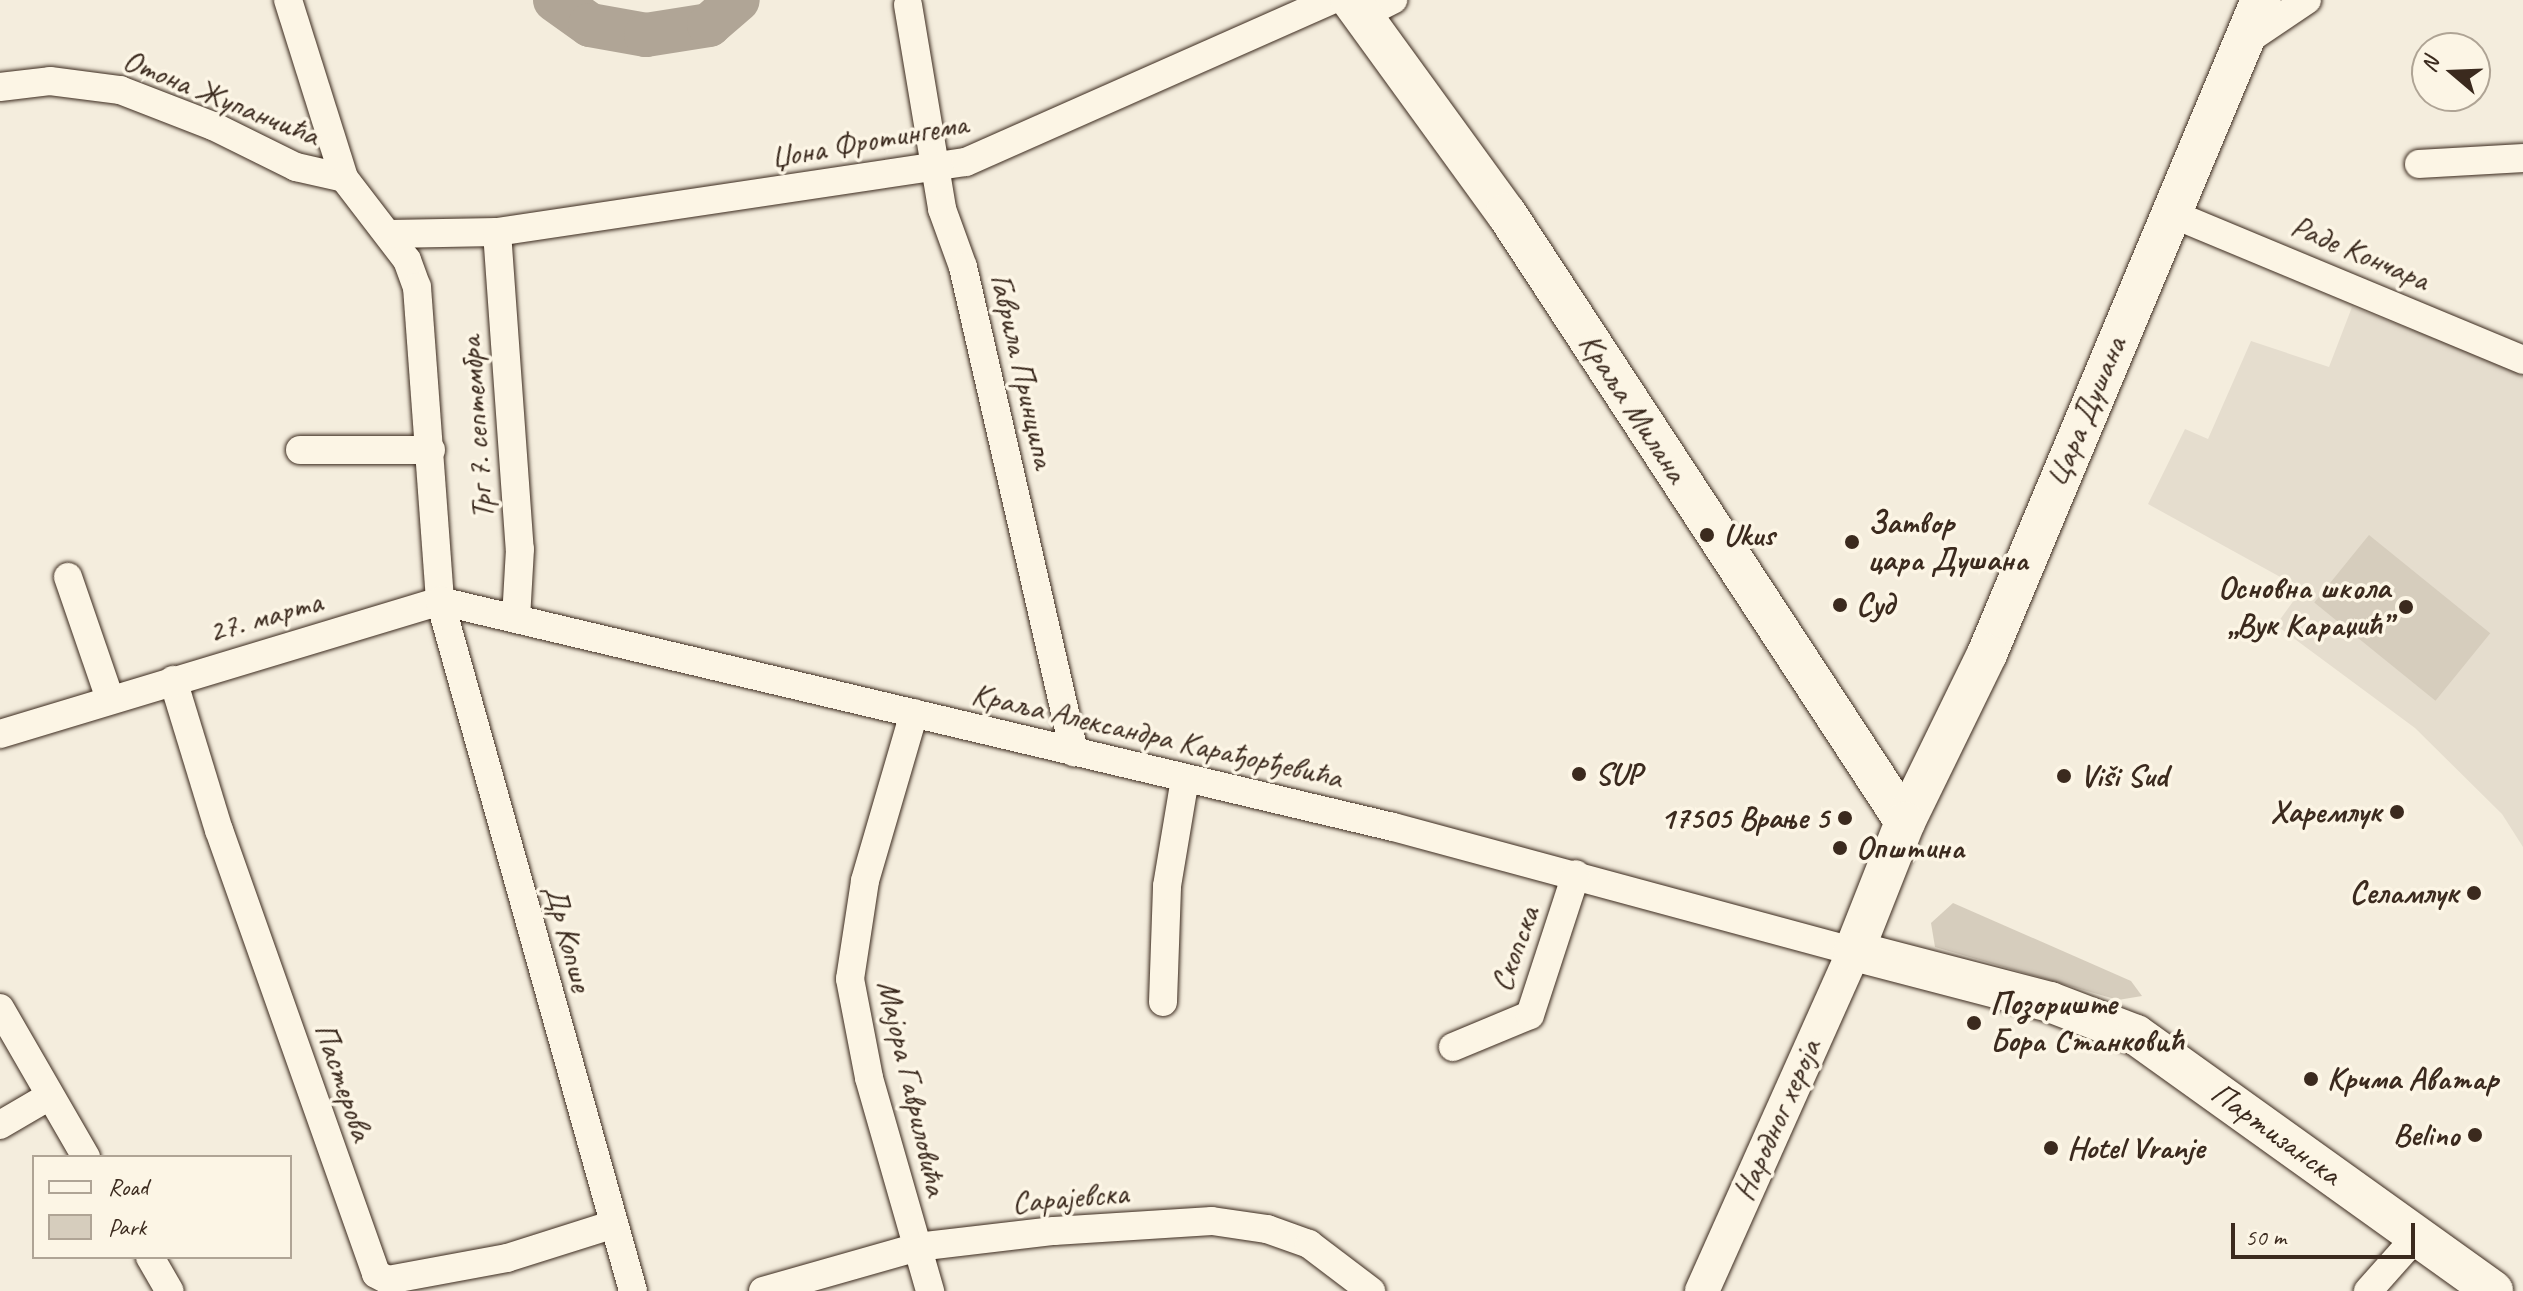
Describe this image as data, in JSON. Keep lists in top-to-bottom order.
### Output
{
  "streets": {
    "main road": ["Краља Милана", "Цара Душана", "Партизанска"],
    "street": [
      "Отона Жупанчића",
      "Џона Фротингема",
      "Раде Кончара",
      "Гаврила Принципа",
      "Трг 7. септембра",
      "27. марта",
      "Краља Александра Карађорђевића",
      "Др Копше",
      "Скопска",
      "Пастерова",
      "Мајора Гавриловића",
      "Народног хероја",
      "Сарајевска"
    ]
  },
  "crossings": [
    ["Отона Жупанчића", "Џона Фротингема"],
    ["Отона Жупанчића", "Трг 7. септембра"],
    ["Џона Фротингема", "Гаврила Принципа"],
    ["Џона Фротингема", "Краља Милана"],
    ["Џона Фротингема", "Трг 7. септембра"],
    ["Раде Кончара", "Цара Душана"],
    ["Гаврила Принципа", "Краља Александра Карађорђевића"],
    ["Краља Милана", "Цара Душана"],
    ["Цара Душана", "Краља Александра Карађорђевића"],
    ["Цара Душана", "Народног хероја"],
    ["Цара Душана", "Партизанска"],
    ["Трг 7. септембра", "27. марта"],
    ["Трг 7. септембра", "Краља Александра Карађорђевића"],
    ["Трг 7. септембра", "Др Копше"],
    ["27. марта", "Краља Александра Карађорђевића"],
    ["27. марта", "Др Копше"],
    ["27. марта", "Пастерова"],
    ["Краља Александра Карађорђевића", "Др Копше"],
    ["Краља Александра Карађорђевића", "Скопска"],
    ["Краља Александра Карађорђевића", "Мајора Гавриловића"],
    ["Краља Александра Карађорђевића", "Народног хероја"],
    ["Краља Александра Карађорђевића", "Партизанска"],
    ["Др Копше", "Пастерова"],
    ["Мајора Гавриловића", "Сарајевска"],
    ["Народног хероја", "Партизанска"]
  ],
  "places": [
    "Ukus",
    "Затвор цара Душана",
    "Суд",
    "Основна школа „Вук Караџић”",
    "SUP",
    "Viši Sud",
    "Харемлук",
    "17505 Врање 5",
    "Општина",
    "Селамлук",
    "Позориште Бора Станковић",
    "Крчма Аватар",
    "Belino",
    "Hotel Vranje"
  ],
  "legend": ["Road", "Park"],
  "scale_bar": "50 m",
  "north": "left"
}
